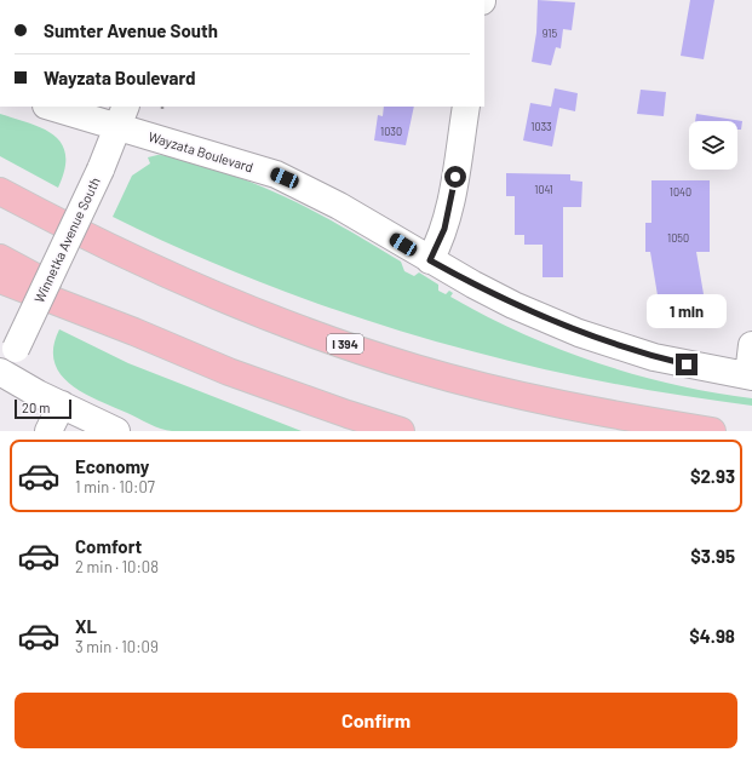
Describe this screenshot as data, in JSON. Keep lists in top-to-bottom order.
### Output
{
  "streets": {
    "highway": ["I 394"],
    "street": ["Wayzata Boulevard", "Winnetka Avenue South"]
  },
  "crossings": [
    ["Wayzata Boulevard", "Winnetka Avenue South"]
  ],
  "house_numbers": [
    "915",
    "1033",
    "1030",
    "1041",
    "1040",
    "1050"
  ],
  "scale_bar": "20 m",
  "page": {
    "banner": ["Sumter Avenue South", "Wayzata Boulevard"],
    "bubble": "1 min",
    "scale": "20 m",
    "list": [
      {
        "name": "Economy",
        "note": "1 min · 10:07",
        "value": "$2.93"
      },
      {
        "name": "Comfort",
        "note": "2 min · 10:08",
        "value": "$3.95"
      },
      {
        "name": "XL",
        "note": "3 min · 10:09",
        "value": "$4.98"
      }
    ],
    "buttons": "Confirm"
  }
}
